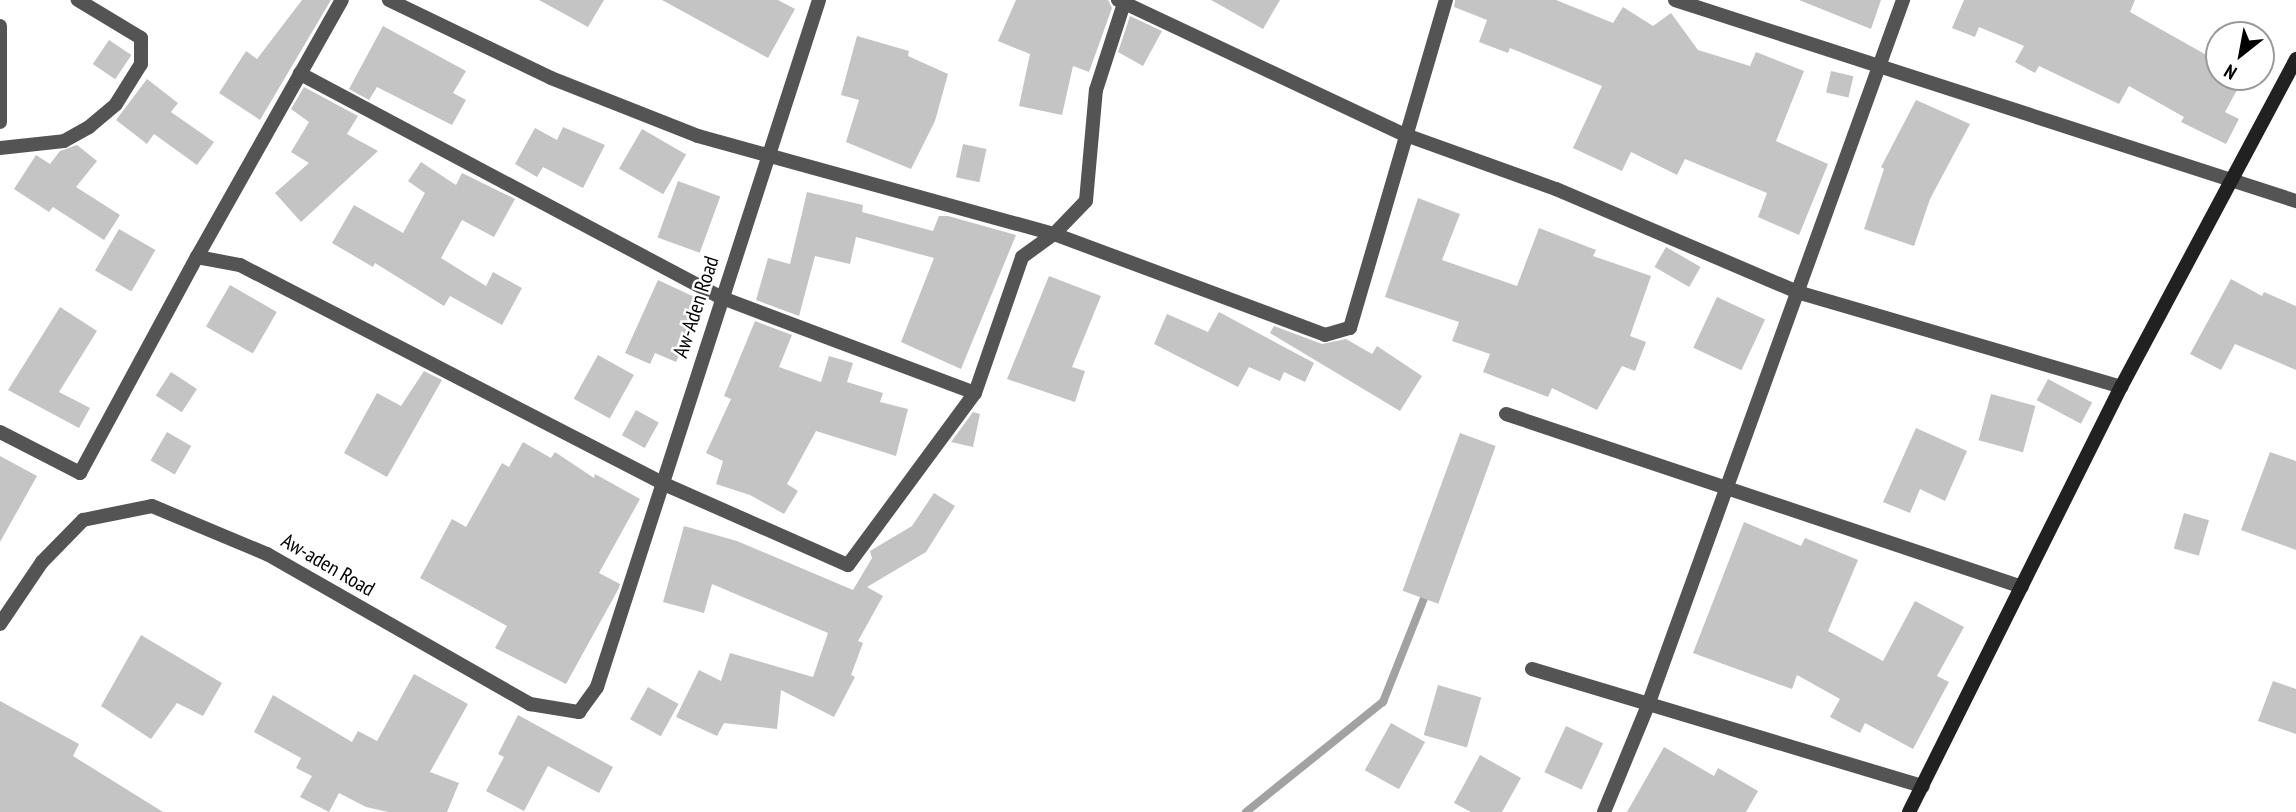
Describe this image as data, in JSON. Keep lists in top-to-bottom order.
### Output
{
  "streets": {
    "street": ["Aw-Aden Road", "Aw-aden Road"]
  },
  "crossings": [
    ["Aw-Aden Road", "Aw-aden Road"]
  ],
  "north": "bottom left"
}
